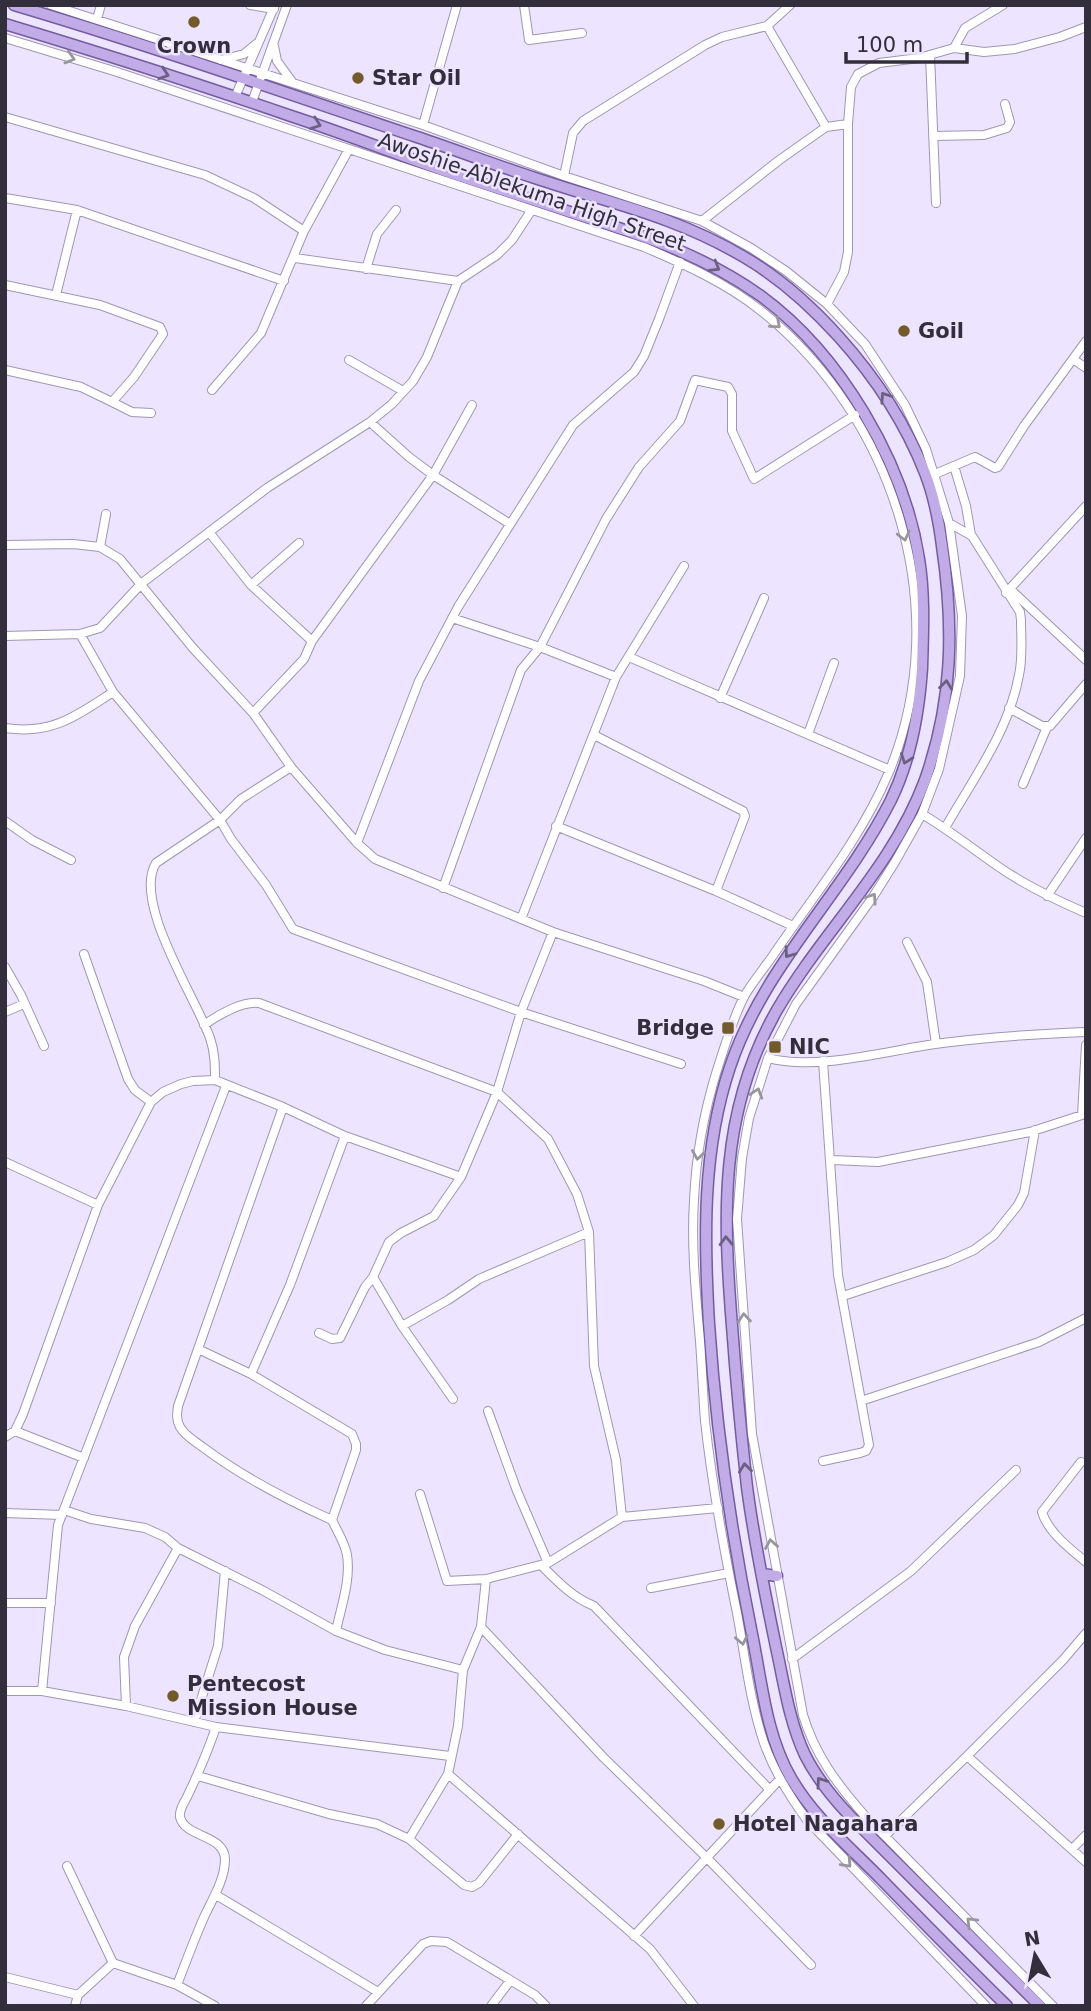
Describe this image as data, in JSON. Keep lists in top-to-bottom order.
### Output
{
  "streets": {
    "main road": ["Awoshie-Ablekuma High Street"]
  },
  "places": {
    "other": [
      "Crown",
      "Star Oil",
      "Goil",
      "Pentecost Mission House",
      "Hotel Nagahara"
    ],
    "transit": ["Bridge", "NIC"]
  },
  "scale_bar": "100 m",
  "north": "top"
}
